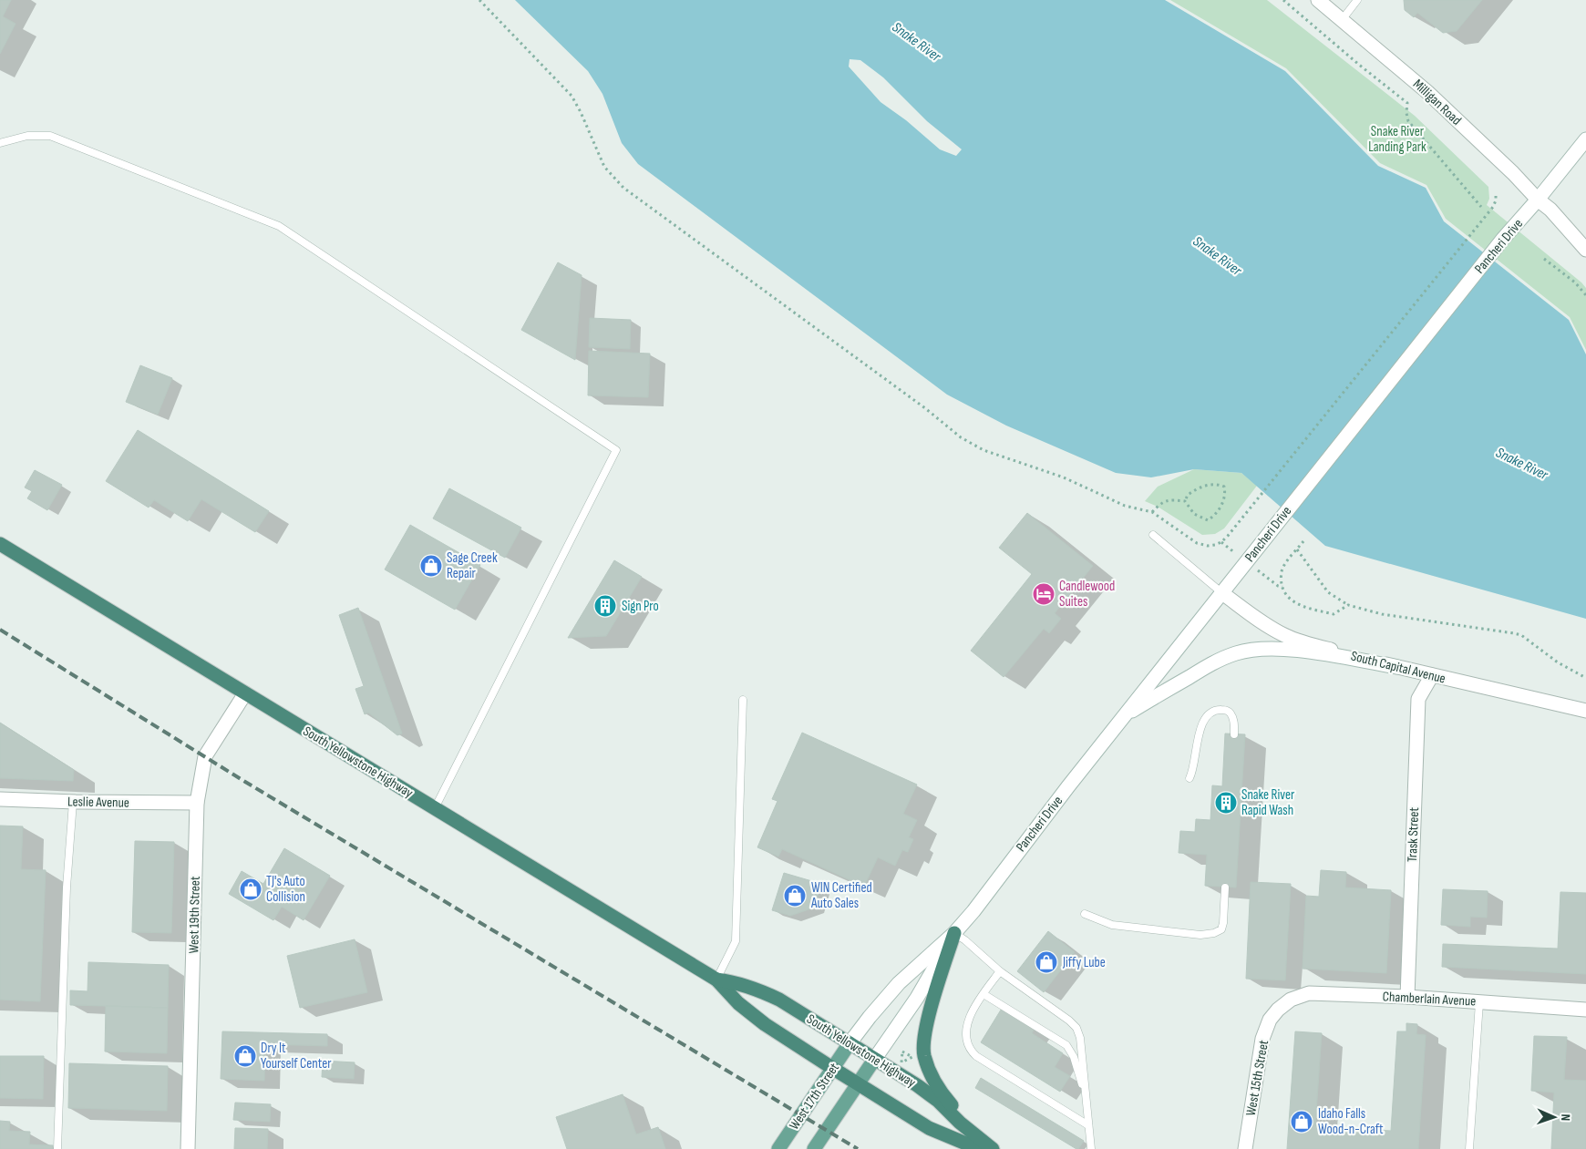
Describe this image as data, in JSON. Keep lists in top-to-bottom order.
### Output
{
  "streets": {
    "highway": ["South Yellowstone Highway"],
    "main road": ["Pancheri Drive", "West 17th Street"],
    "street": [
      "Milligan Road",
      "South Capital Avenue",
      "Leslie Avenue",
      "Trask Street",
      "West 19th Street",
      "Chamberlain Avenue",
      "West 15th Street"
    ]
  },
  "crossings": [
    ["Milligan Road", "Pancheri Drive"],
    ["Pancheri Drive", "South Capital Avenue"],
    ["Pancheri Drive", "South Yellowstone Highway"],
    ["Pancheri Drive", "West 17th Street"],
    ["South Capital Avenue", "Trask Street"],
    ["South Yellowstone Highway", "West 19th Street"],
    ["South Yellowstone Highway", "West 17th Street"],
    ["Leslie Avenue", "West 19th Street"],
    ["Trask Street", "Chamberlain Avenue"],
    ["Chamberlain Avenue", "West 15th Street"]
  ],
  "water": ["Snake River"],
  "parks": ["Snake River Landing Park"],
  "places": {
    "shop": [
      "Sage Creek Repair",
      "TJ's Auto Collision",
      "WIN Certified Auto Sales",
      "Jiffy Lube",
      "Dry It Yourself Center",
      "Idaho Falls Wood-n-Craft"
    ],
    "hotel": ["Candlewood Suites"],
    "building": ["Sign Pro", "Snake River Rapid Wash"]
  },
  "north": "right"
}
